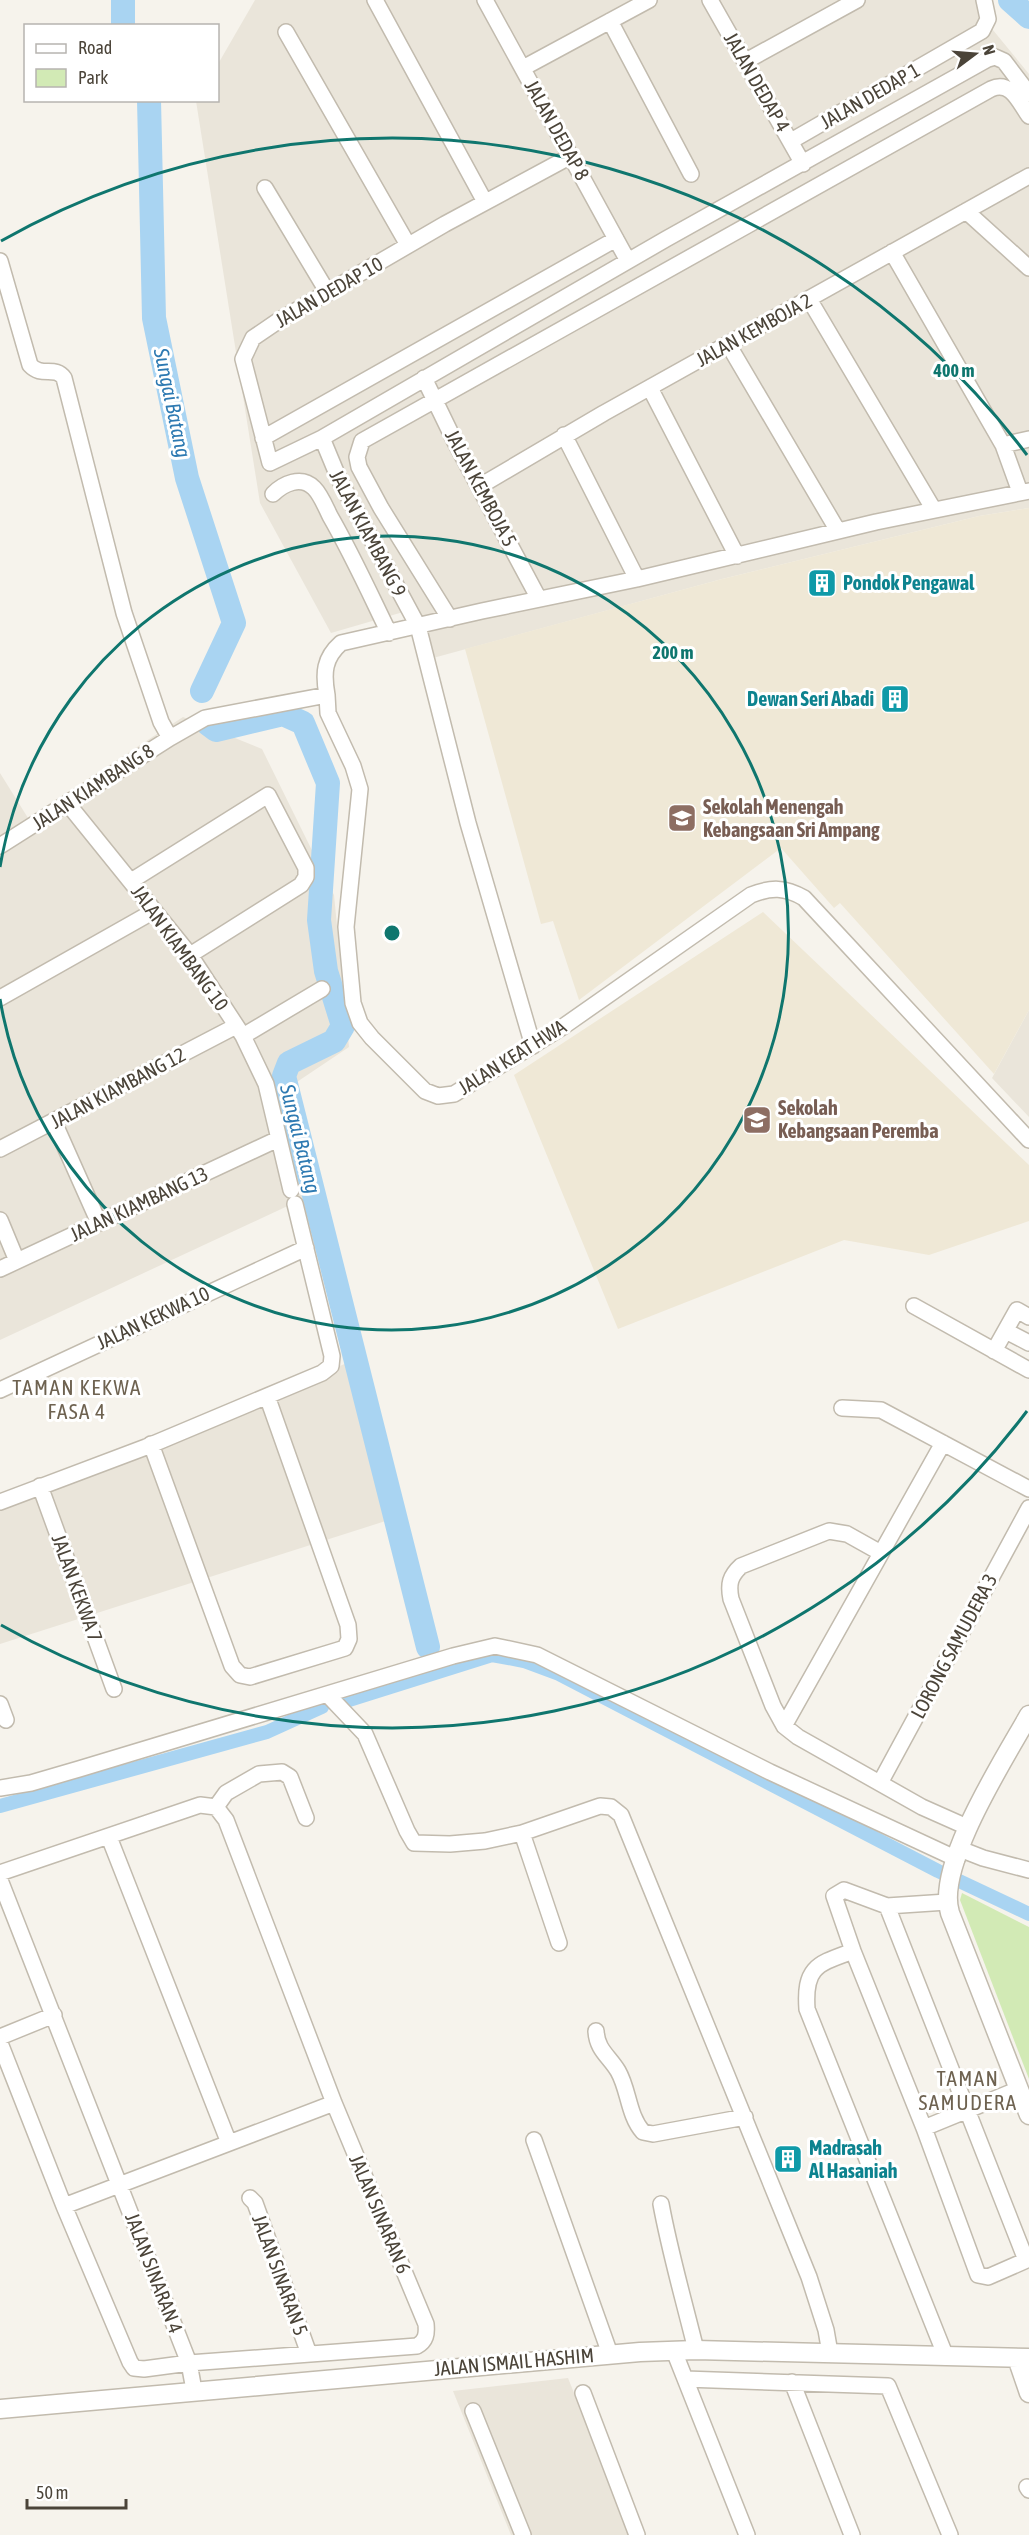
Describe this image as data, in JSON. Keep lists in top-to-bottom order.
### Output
{
  "streets": {
    "street": [
      "JALAN DEDAP 4",
      "JALAN DEDAP 1",
      "JALAN DEDAP 8",
      "JALAN DEDAP 10",
      "JALAN KEMBOJA 2",
      "JALAN KEMBOJA 5",
      "JALAN KIAMBANG 9",
      "JALAN KIAMBANG 8",
      "JALAN KIAMBANG 10",
      "JALAN KEAT HWA",
      "JALAN KIAMBANG 12",
      "JALAN KIAMBANG 13",
      "JALAN KEKWA 10",
      "JALAN KEKWA 7",
      "LORONG SAMUDERA 3",
      "JALAN SINARAN 6",
      "JALAN SINARAN 4",
      "JALAN SINARAN 5",
      "JALAN ISMAIL HASHIM"
    ]
  },
  "crossings": [
    ["JALAN DEDAP 4", "JALAN DEDAP 1"],
    ["JALAN DEDAP 8", "JALAN DEDAP 10"],
    ["JALAN DEDAP 10", "JALAN KIAMBANG 9"],
    ["JALAN KEMBOJA 2", "JALAN KEMBOJA 5"],
    ["JALAN KIAMBANG 9", "JALAN KEAT HWA"],
    ["JALAN KIAMBANG 8", "JALAN KIAMBANG 10"],
    ["JALAN KIAMBANG 8", "JALAN KEAT HWA"],
    ["JALAN KIAMBANG 10", "JALAN KIAMBANG 12"],
    ["JALAN KIAMBANG 10", "JALAN KIAMBANG 13"],
    ["JALAN KIAMBANG 10", "JALAN KEKWA 10"],
    ["JALAN SINARAN 6", "JALAN SINARAN 5"],
    ["JALAN SINARAN 4", "JALAN ISMAIL HASHIM"]
  ],
  "districts": ["TAMAN KEKWA FASA 4", "TAMAN SAMUDERA"],
  "water": ["Sungai Batang"],
  "places": {
    "building": ["Pondok Pengawal", "Dewan Seri Abadi", "Madrasah Al Hasaniah"],
    "school or university": ["Sekolah Menengah Kebangsaan Sri Ampang", "Sekolah Kebangsaan Peremba"]
  },
  "legend": ["Road", "Park"],
  "scale_bar": "50 m",
  "north": "right",
  "rings": ["400 m", "200 m"]
}
